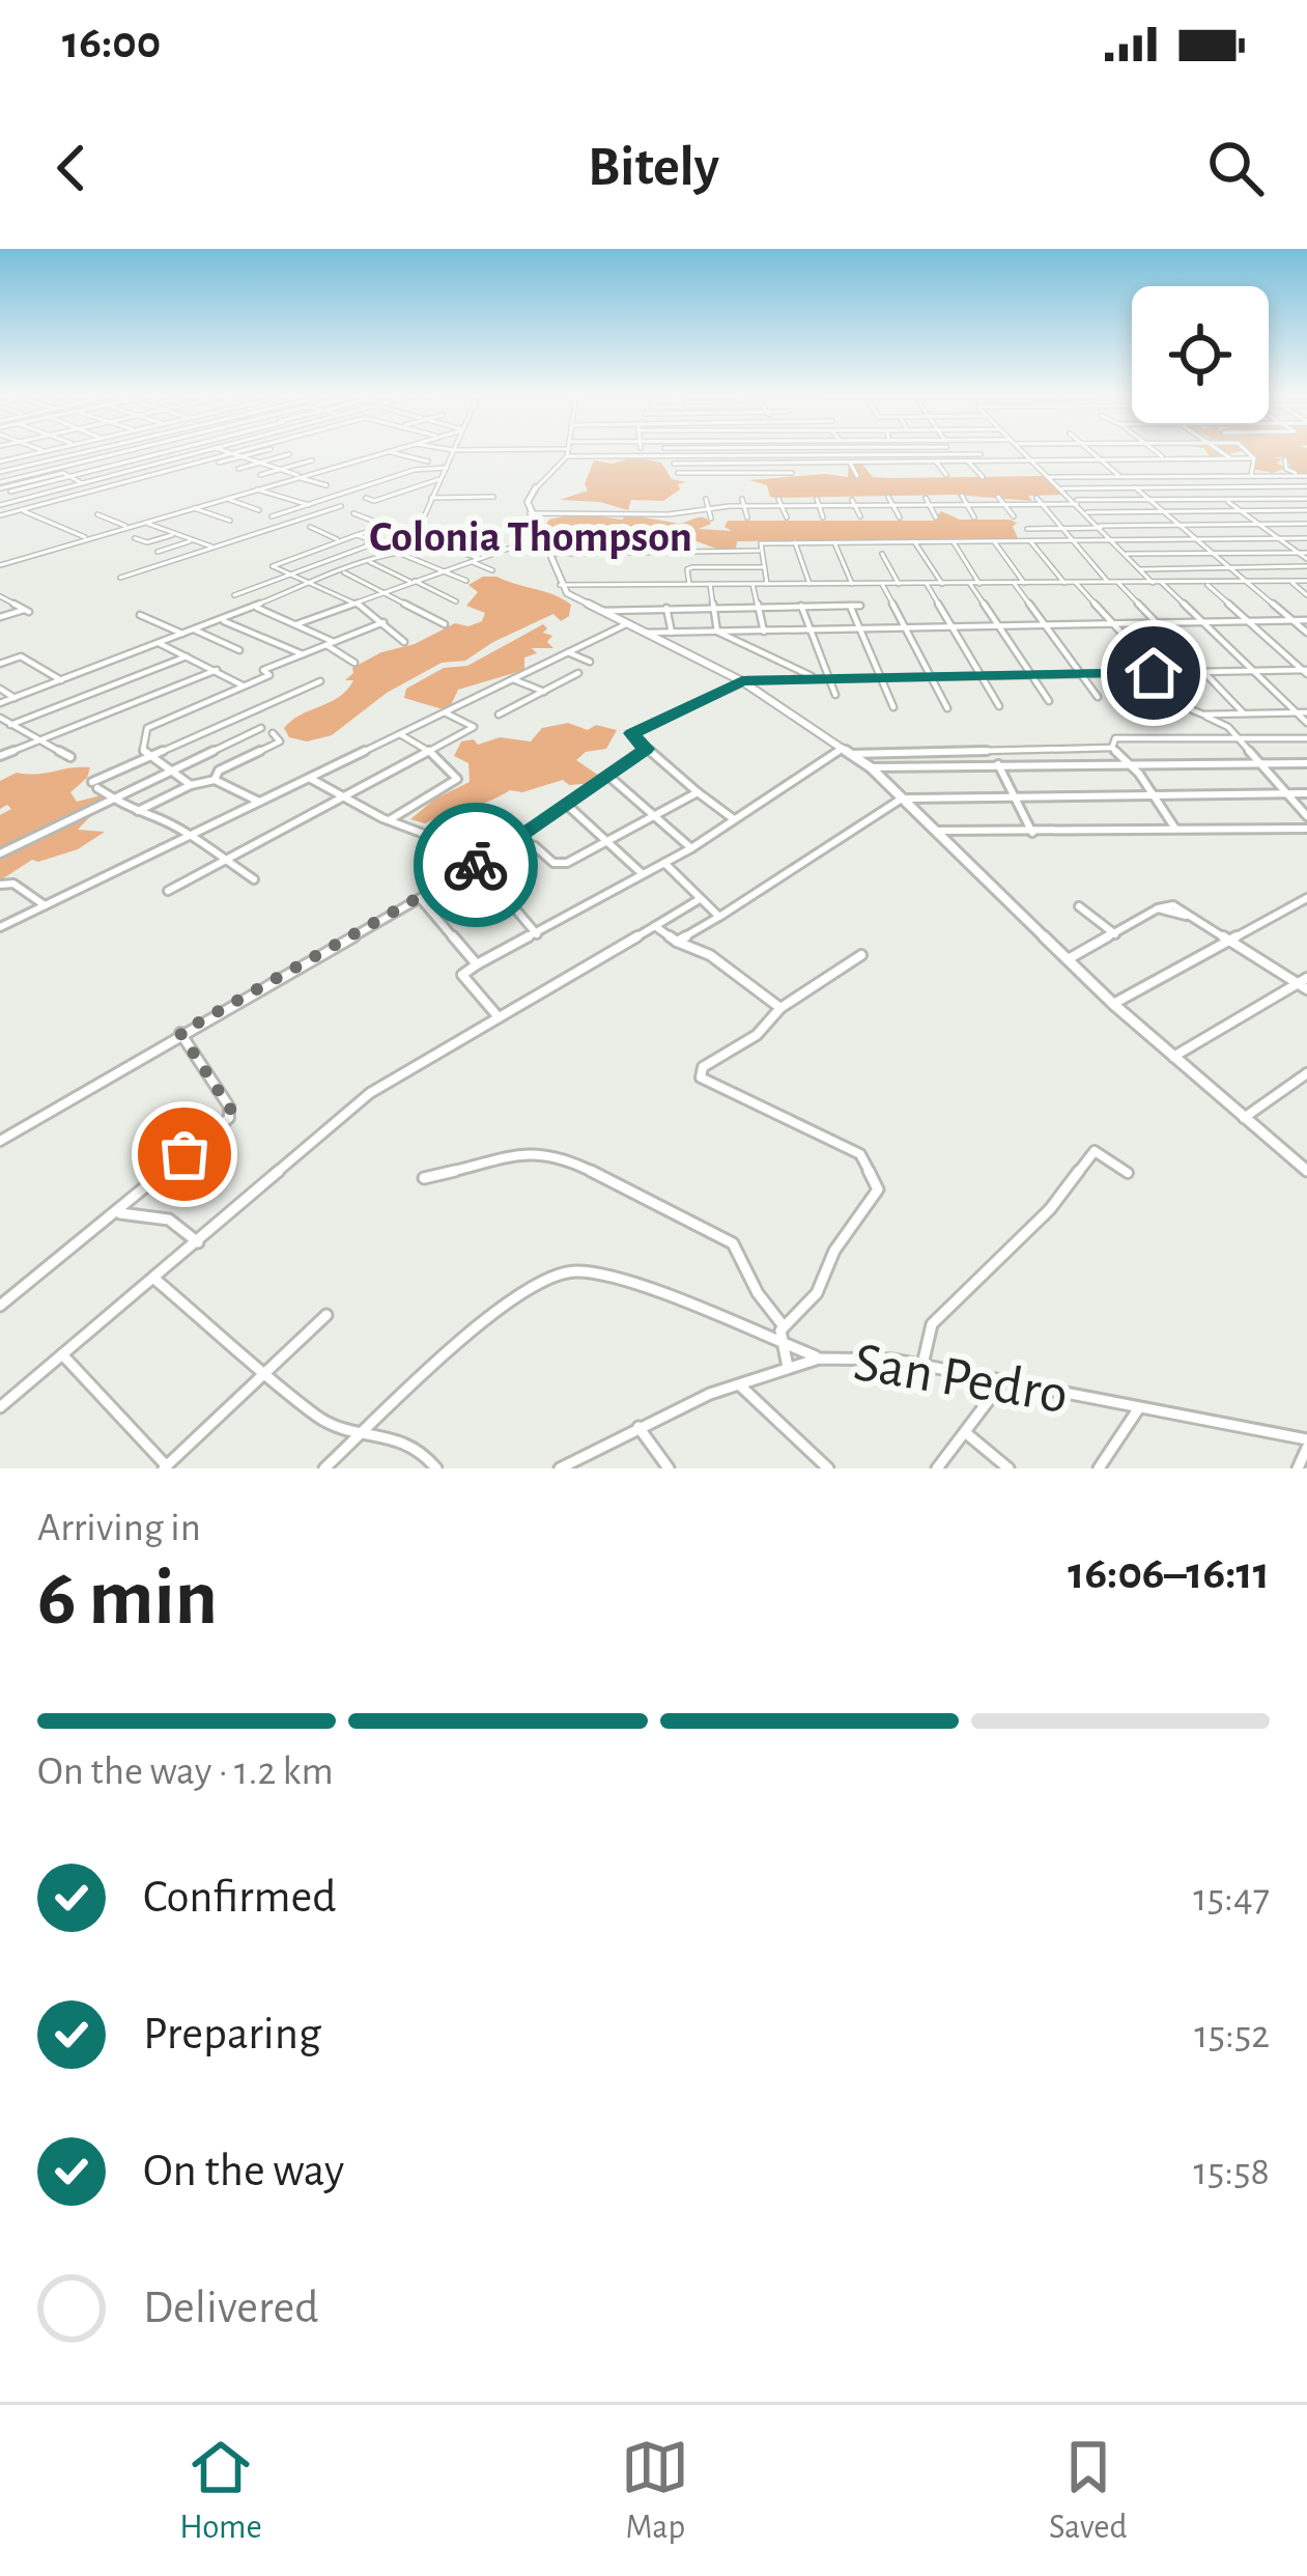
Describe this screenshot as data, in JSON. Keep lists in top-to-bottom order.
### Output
{
  "streets": {
    "street": ["San Pedro"]
  },
  "districts": ["Colonia Thompson"],
  "page": {
    "status": "16:00",
    "header": "Bitely",
    "heading": ["6 min", "Arriving in", "16:06–16:11"],
    "bar": "On the way · 1.2 km",
    "list": [
      ["Confirmed", "15:47"],
      ["Preparing", "15:52"],
      ["On the way", "15:58"],
      "Delivered"
    ],
    "tabs": ["Home", "Map", "Saved"]
  }
}
